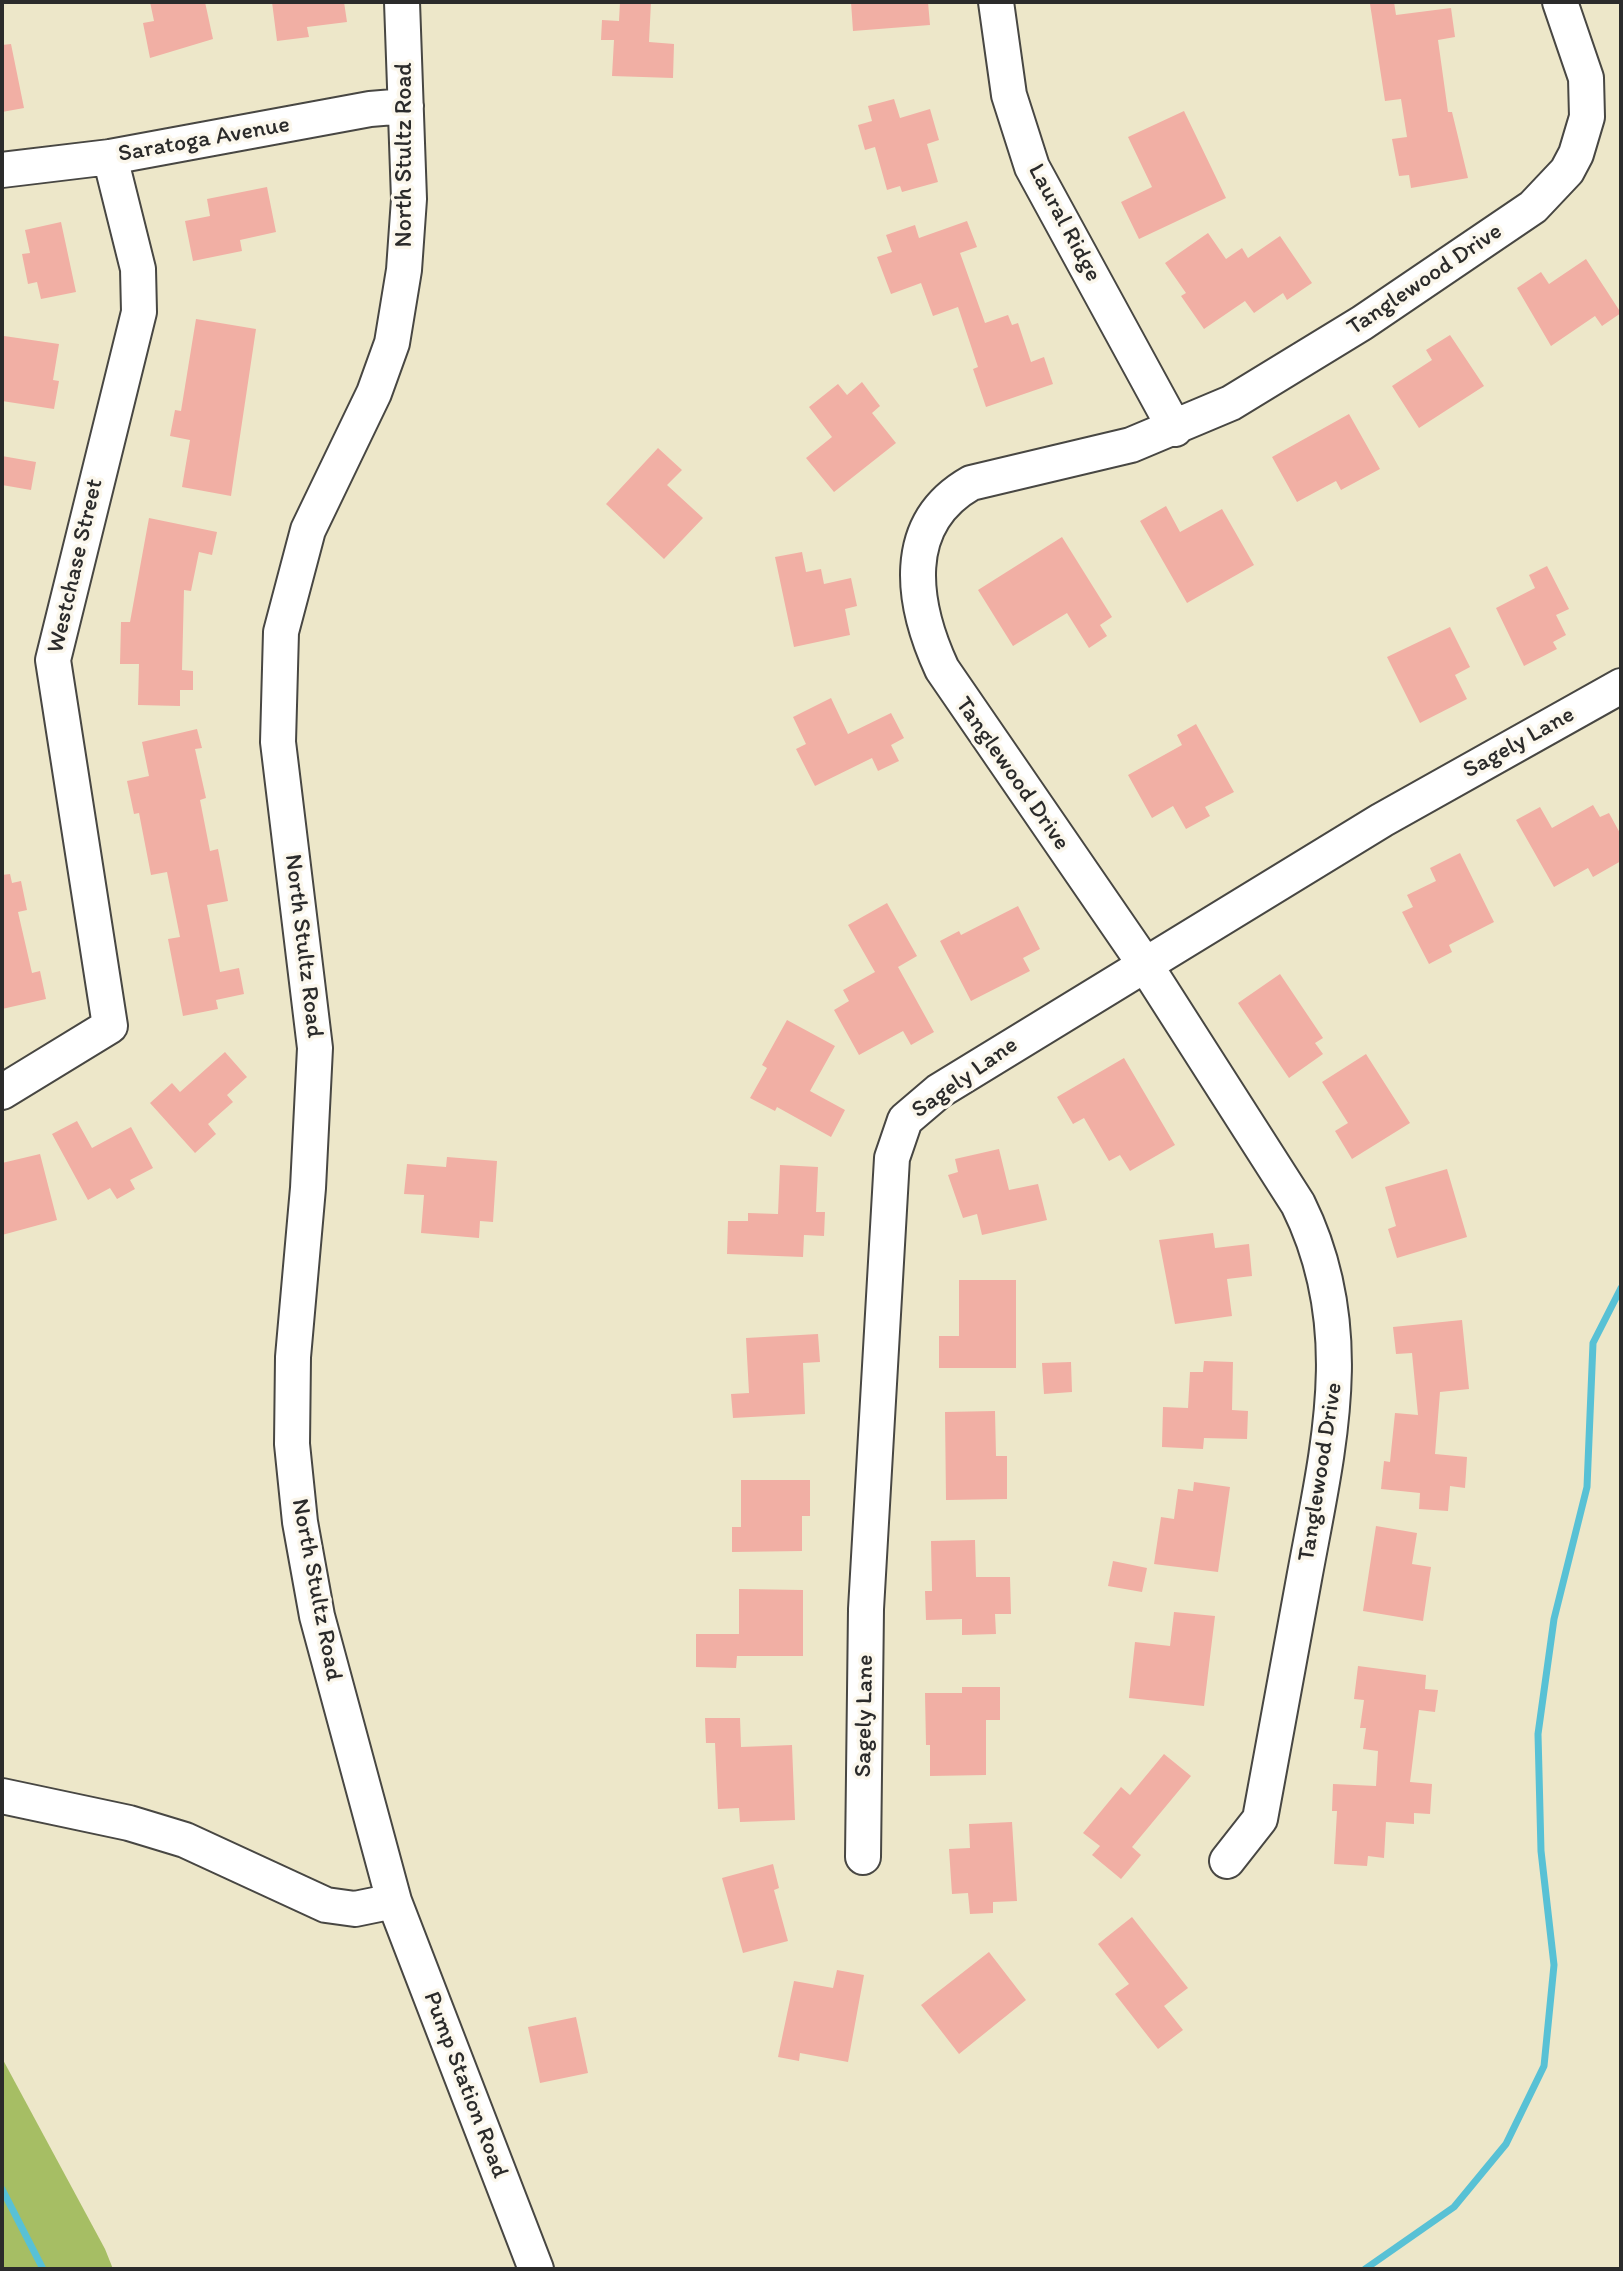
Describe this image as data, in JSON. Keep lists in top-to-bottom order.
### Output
{
  "streets": {
    "street": [
      "Saratoga Avenue",
      "North Stultz Road",
      "Laural Ridge",
      "Tanglewood Drive",
      "Westchase Street",
      "Sagely Lane",
      "Pump Station Road"
    ]
  },
  "crossings": [
    ["Saratoga Avenue", "North Stultz Road"],
    ["Saratoga Avenue", "Westchase Street"],
    ["North Stultz Road", "Pump Station Road"],
    ["Laural Ridge", "Tanglewood Drive"],
    ["Tanglewood Drive", "Sagely Lane"]
  ]
}
